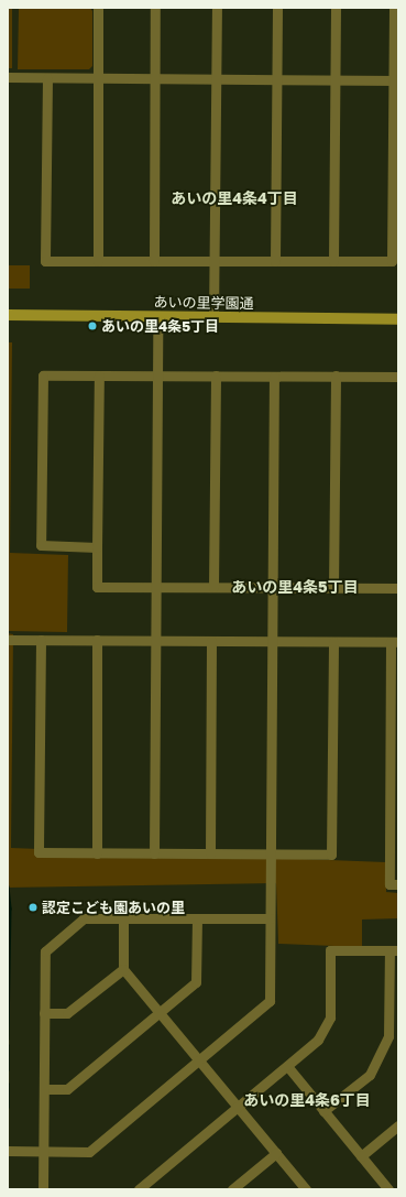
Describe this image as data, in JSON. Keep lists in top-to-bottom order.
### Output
{
  "streets": {
    "street": ["あいの里学園通"]
  },
  "districts": ["あいの里4条4丁目", "あいの里4条5丁目", "あいの里4条6丁目"],
  "places": ["あいの里4条5丁目", "認定こども園あいの里"]
}
